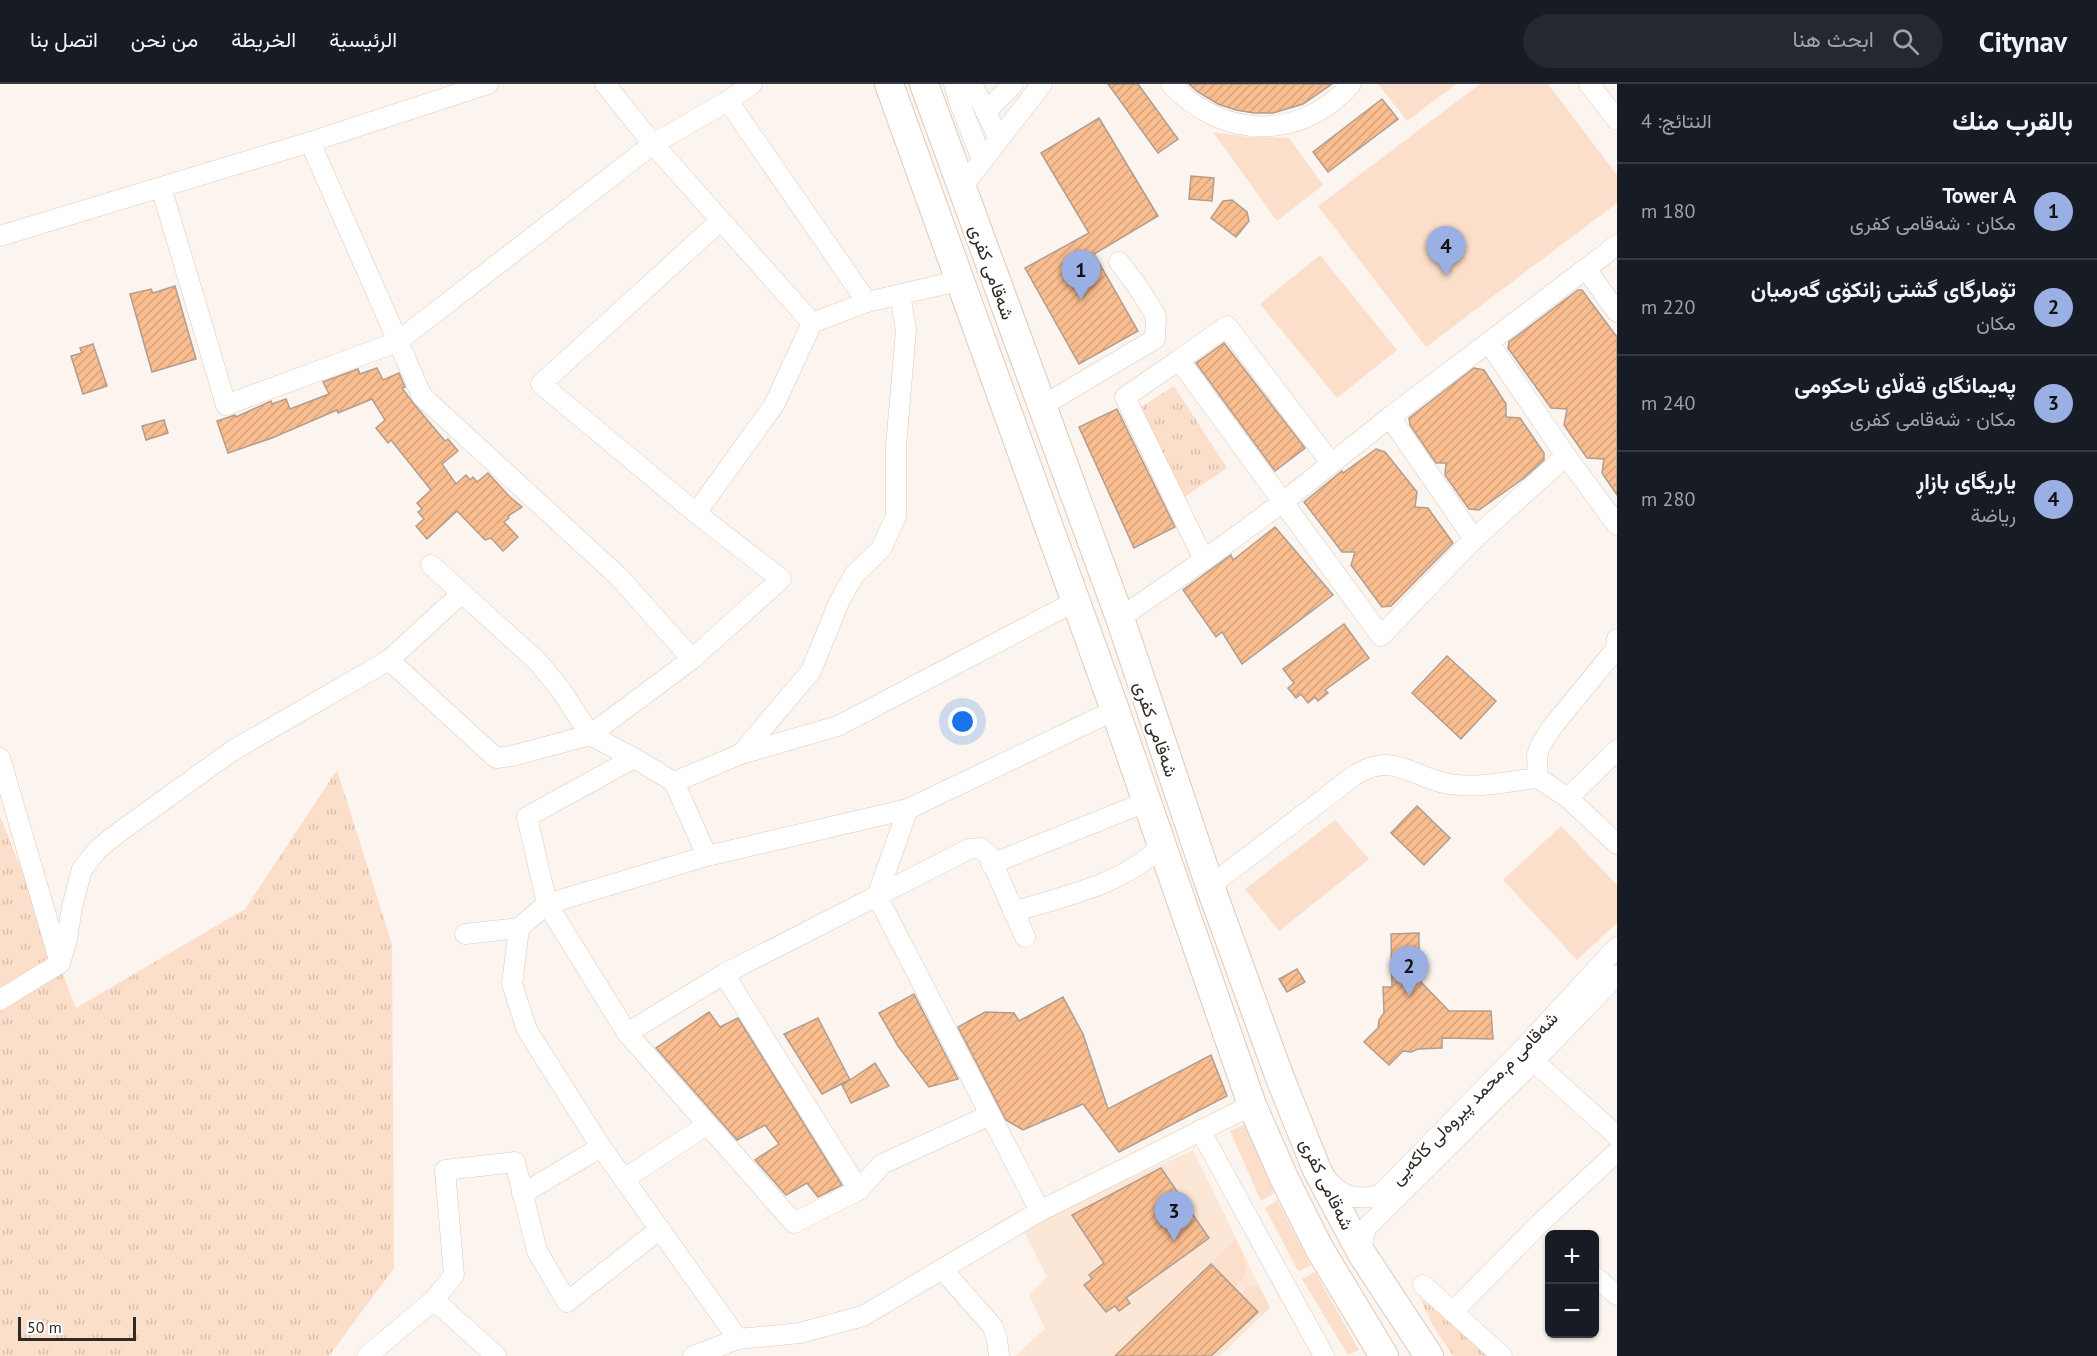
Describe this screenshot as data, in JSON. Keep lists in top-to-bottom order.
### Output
{
  "streets": {
    "highway": ["شەقامی کفری"],
    "street": ["شەقامی م.محمد پیروەلی کاکەیی"]
  },
  "crossings": [
    ["شەقامی کفری", "شەقامی م.محمد پیروەلی کاکەیی"]
  ],
  "scale_bar": "50 m",
  "page": {
    "header": "Citynav",
    "search": "ابحث هنا",
    "nav": [
      "الرئيسية",
      "الخريطة",
      "من نحن",
      "اتصل بنا"
    ],
    "heading": ["بالقرب منك", "النتائج: 4"],
    "list": [
      {
        "mark": "1",
        "name": "Tower A",
        "note": "مكان · شەقامی کفری",
        "value": "180 m"
      },
      {
        "mark": "2",
        "name": "تۆمارگای گشتی زانکۆی گەرمیان",
        "note": "مكان",
        "value": "220 m"
      },
      {
        "mark": "3",
        "name": "پەیمانگای قەڵای ناحکومی",
        "note": "مكان · شەقامی کفری",
        "value": "240 m"
      },
      {
        "mark": "4",
        "name": "یاریگای بازاڕ",
        "note": "رياضة",
        "value": "280 m"
      }
    ],
    "pins": [
      "4",
      "1",
      "2",
      "3"
    ],
    "map_buttons": ["+", "−"],
    "scale": "50 m"
  }
}
